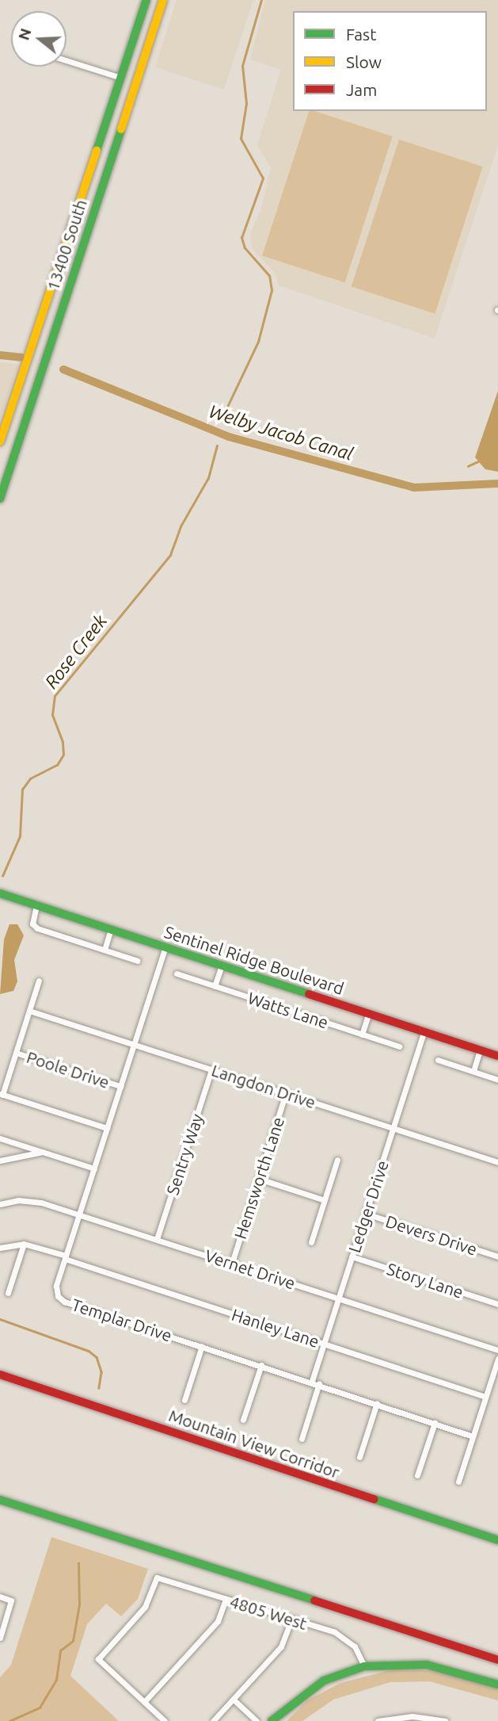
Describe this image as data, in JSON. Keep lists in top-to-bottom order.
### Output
{
  "streets": {
    "main road": ["13400 South", "Sentinel Ridge Boulevard", "Mountain View Corridor"],
    "street": [
      "Watts Lane",
      "Poole Drive",
      "Langdon Drive",
      "Sentry Way",
      "Hemsworth Lane",
      "Ledger Drive",
      "Devers Drive",
      "Vernet Drive",
      "Story Lane",
      "Templar Drive",
      "Hanley Lane",
      "4805 West"
    ]
  },
  "crossings": [
    ["Sentinel Ridge Boulevard", "Ledger Drive"],
    ["Sentinel Ridge Boulevard", "Templar Drive"],
    ["Poole Drive", "Templar Drive"],
    ["Langdon Drive", "Sentry Way"],
    ["Langdon Drive", "Hemsworth Lane"],
    ["Langdon Drive", "Ledger Drive"],
    ["Langdon Drive", "Templar Drive"],
    ["Sentry Way", "Vernet Drive"],
    ["Hemsworth Lane", "Vernet Drive"],
    ["Ledger Drive", "Devers Drive"],
    ["Ledger Drive", "Vernet Drive"],
    ["Ledger Drive", "Story Lane"],
    ["Ledger Drive", "Templar Drive"],
    ["Ledger Drive", "Hanley Lane"],
    ["Vernet Drive", "Templar Drive"],
    ["Templar Drive", "Hanley Lane"]
  ],
  "water": ["Welby Jacob Canal", "Rose Creek"],
  "legend": ["Fast", "Slow", "Jam"],
  "north": "left"
}
